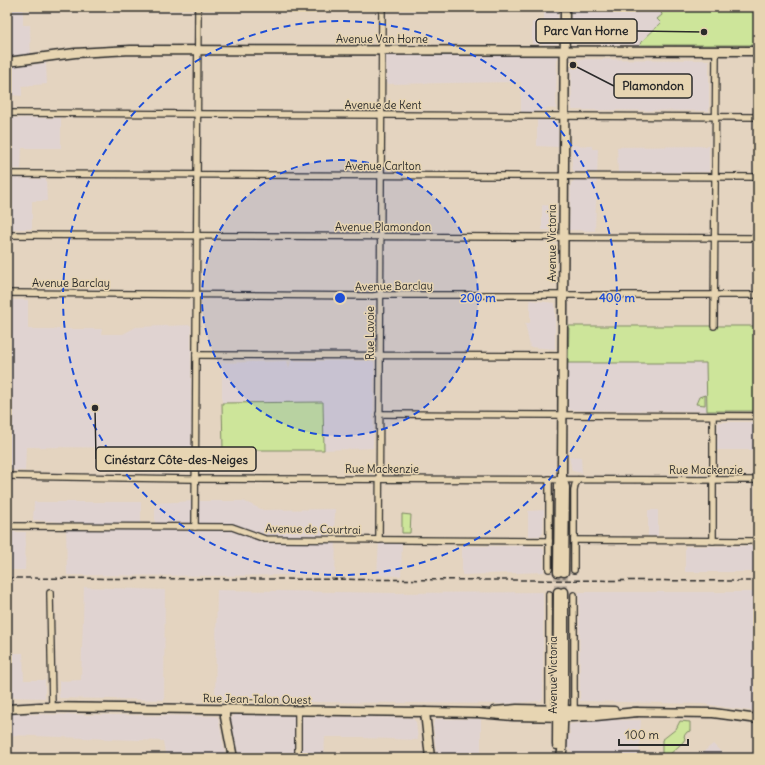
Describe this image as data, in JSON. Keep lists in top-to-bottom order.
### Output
{
  "streets": {
    "main road": ["Avenue Van Horne", "Avenue Victoria", "Rue Jean-Talon Ouest"],
    "street": [
      "Avenue de Kent",
      "Avenue Carlton",
      "Avenue Plamondon",
      "Avenue Barclay",
      "Rue Lavoie",
      "Rue Mackenzie",
      "Avenue de Courtrai"
    ]
  },
  "crossings": [
    ["Avenue Van Horne", "Avenue Victoria"],
    ["Avenue Van Horne", "Rue Lavoie"],
    ["Avenue de Kent", "Avenue Victoria"],
    ["Avenue de Kent", "Rue Lavoie"],
    ["Avenue Carlton", "Avenue Victoria"],
    ["Avenue Carlton", "Rue Lavoie"],
    ["Avenue Plamondon", "Avenue Victoria"],
    ["Avenue Plamondon", "Rue Lavoie"],
    ["Avenue Victoria", "Avenue Barclay"],
    ["Avenue Victoria", "Rue Mackenzie"],
    ["Avenue Victoria", "Rue Jean-Talon Ouest"],
    ["Avenue Barclay", "Rue Lavoie"],
    ["Rue Lavoie", "Rue Mackenzie"],
    ["Rue Lavoie", "Avenue de Courtrai"]
  ],
  "places": ["Parc Van Horne", "Plamondon", "Cinéstarz Côte-des-Neiges"],
  "scale_bar": "100 m",
  "rings": ["200 m", "400 m"]
}
